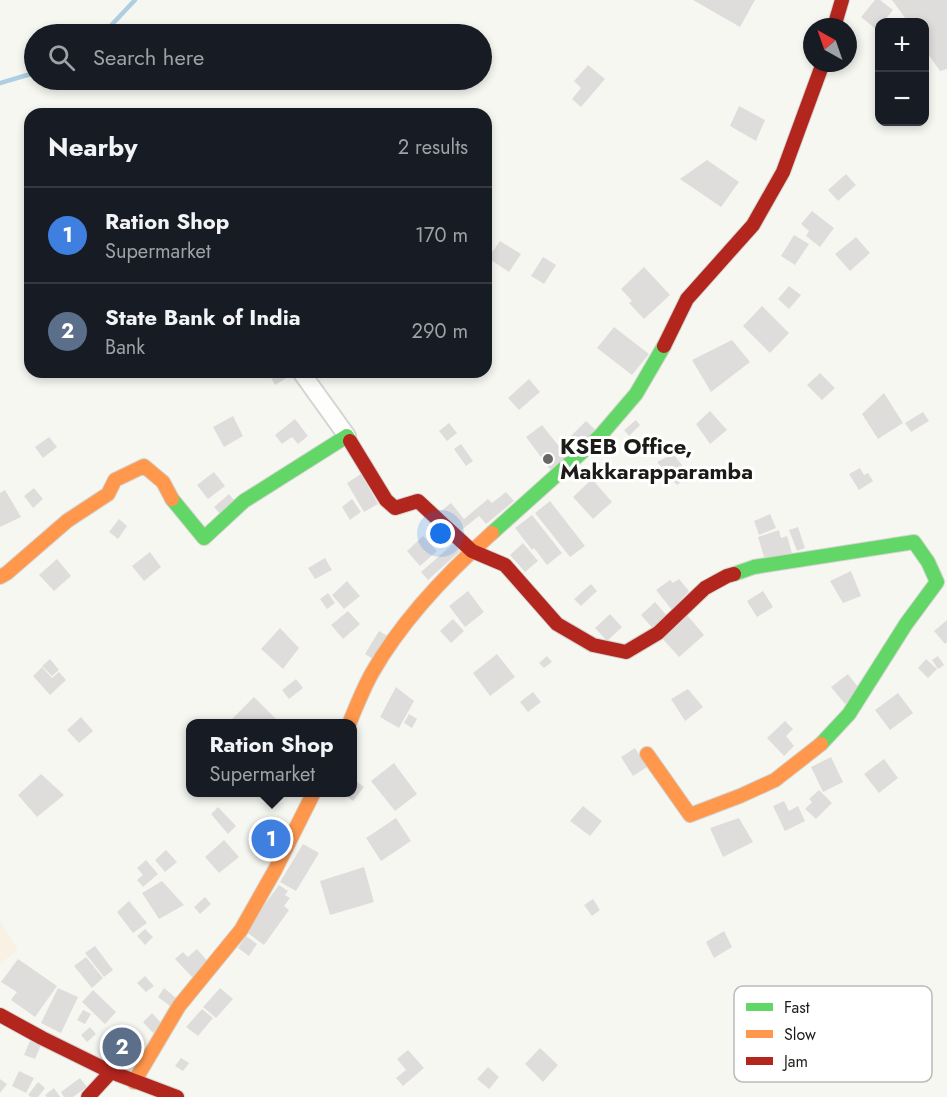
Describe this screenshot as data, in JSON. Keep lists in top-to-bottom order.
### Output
{
  "places": ["KSEB Office, Makkarapparamba"],
  "legend": ["Fast", "Slow", "Jam"],
  "north": "top left",
  "page": {
    "map_buttons": ["+", "−"],
    "search": "Search here",
    "heading": ["Nearby", "2 results"],
    "list": [
      {
        "mark": "1",
        "name": "Ration Shop",
        "note": "Supermarket",
        "value": "170 m"
      },
      {
        "mark": "2",
        "name": "State Bank of India",
        "note": "Bank",
        "value": "290 m"
      }
    ],
    "popup": ["Ration Shop", "Supermarket"],
    "pins": ["1", "2"]
  }
}
